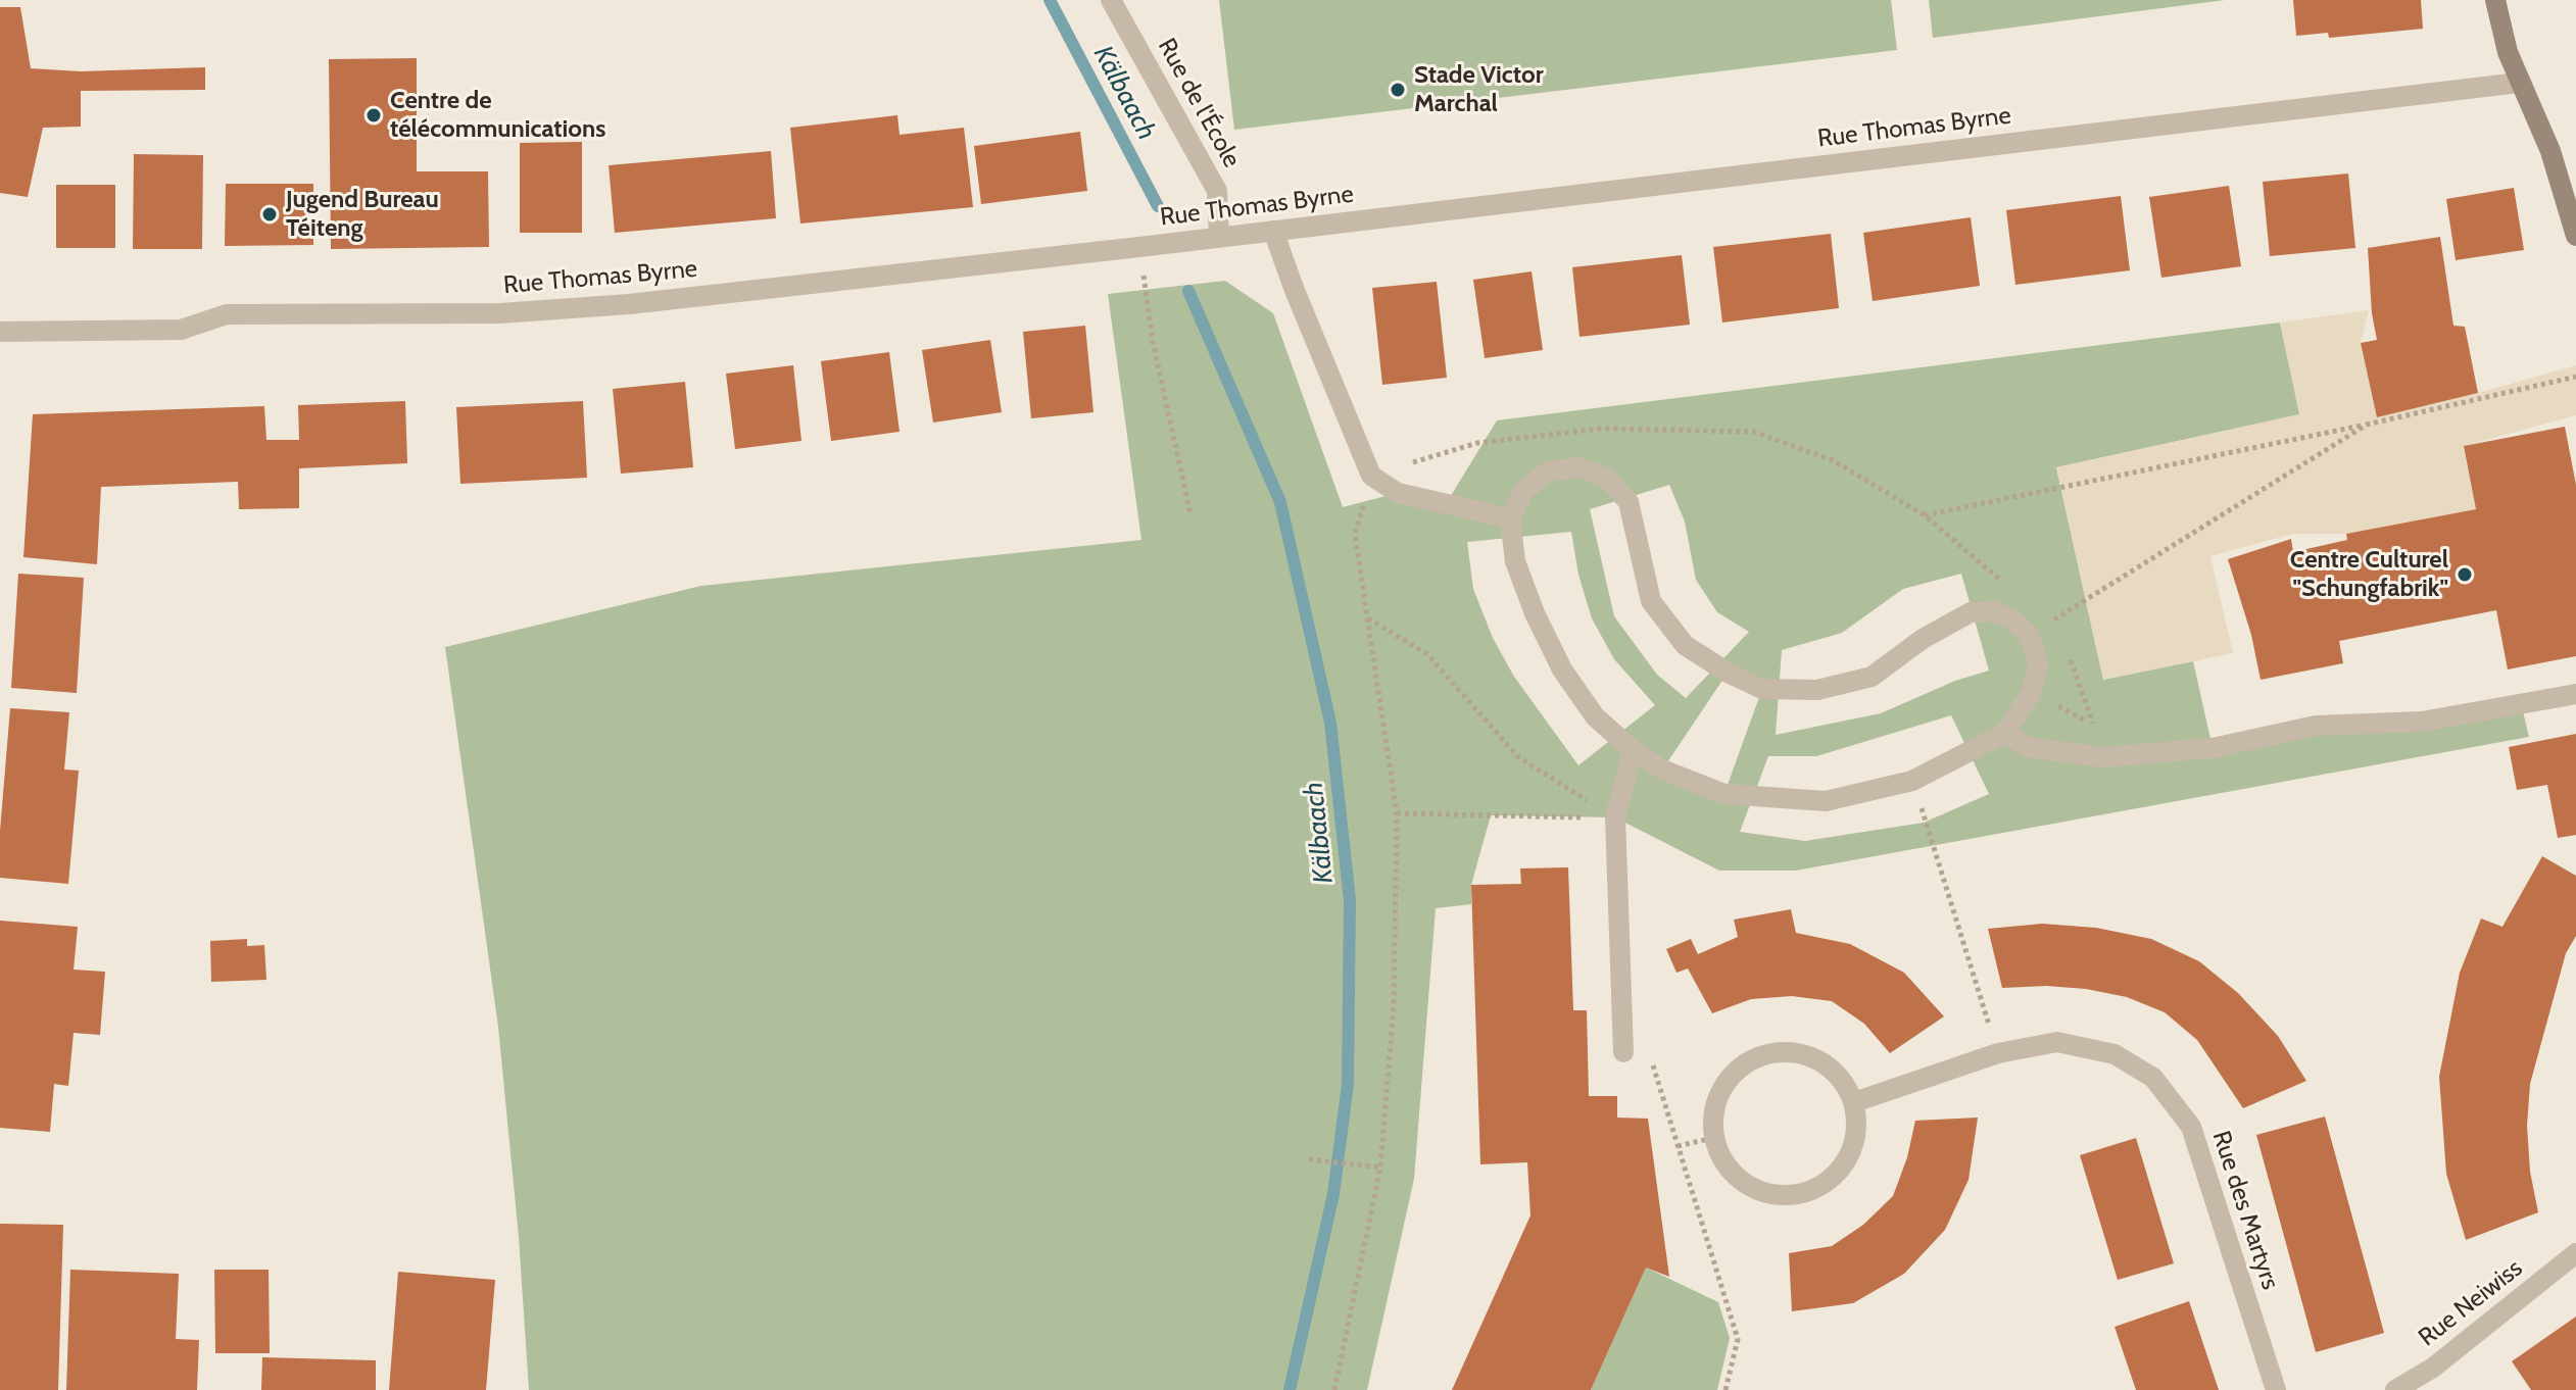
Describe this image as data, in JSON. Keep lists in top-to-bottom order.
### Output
{
  "streets": {
    "street": [
      "Rue de l'École",
      "Rue Thomas Byrne",
      "Rue des Martyrs",
      "Rue Neiwiss"
    ]
  },
  "crossings": [
    ["Rue de l'École", "Rue Thomas Byrne"]
  ],
  "water": ["Kälbaach"],
  "places": [
    "Stade Victor Marchal",
    "Centre de télécommunications",
    "Jugend Bureau Téiteng",
    "Centre Culturel \"Schungfabrik\""
  ]
}
